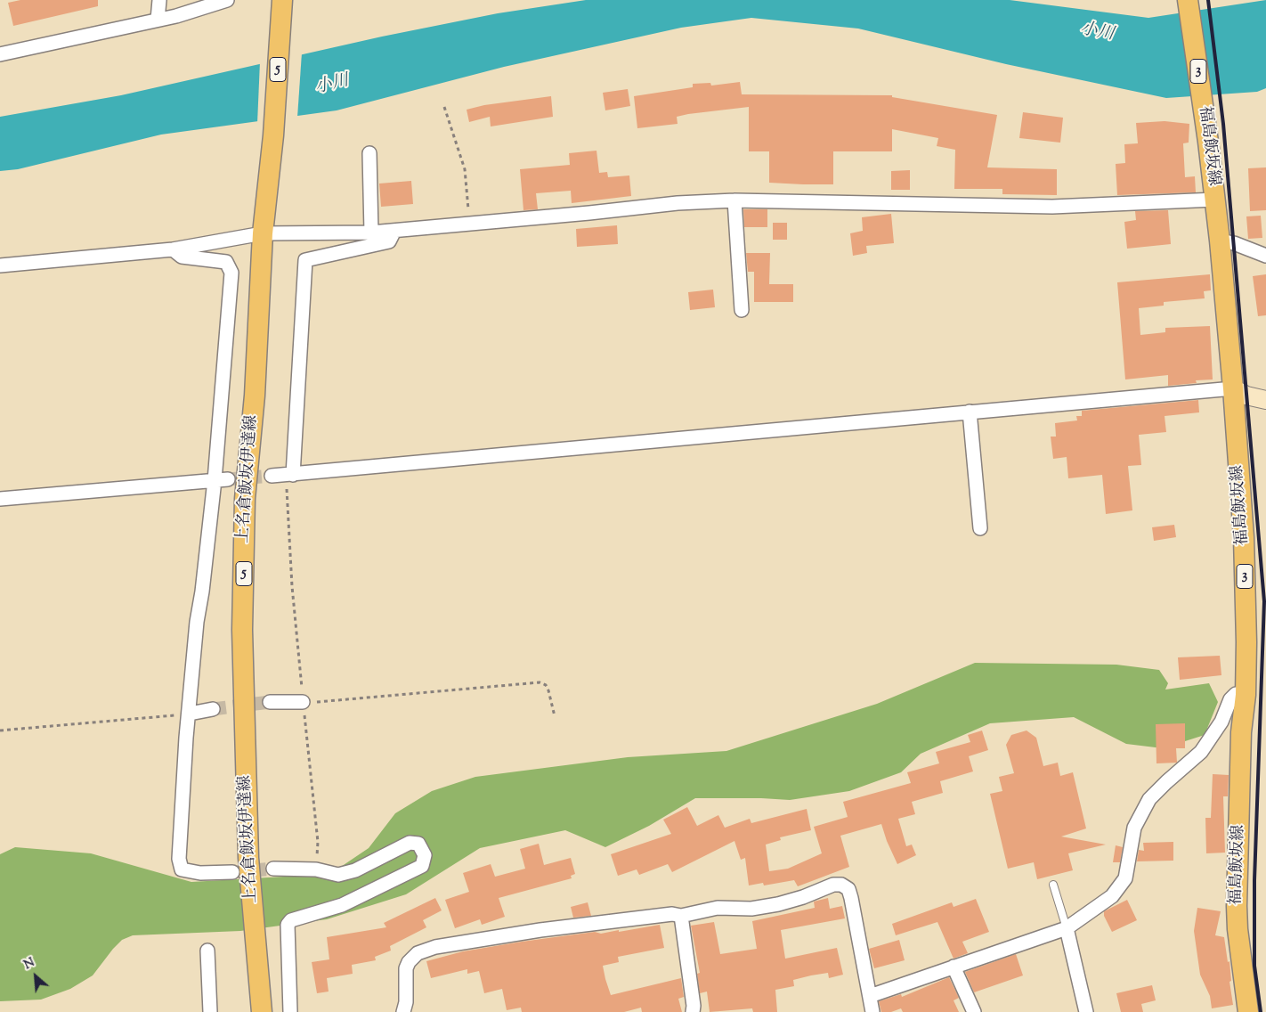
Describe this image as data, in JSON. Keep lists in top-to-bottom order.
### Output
{
  "streets": {
    "main road": [
      "5",
      "3",
      "福島飯坂線",
      "上名倉飯坂伊達線"
    ]
  },
  "water": ["小川"],
  "north": "top left"
}
